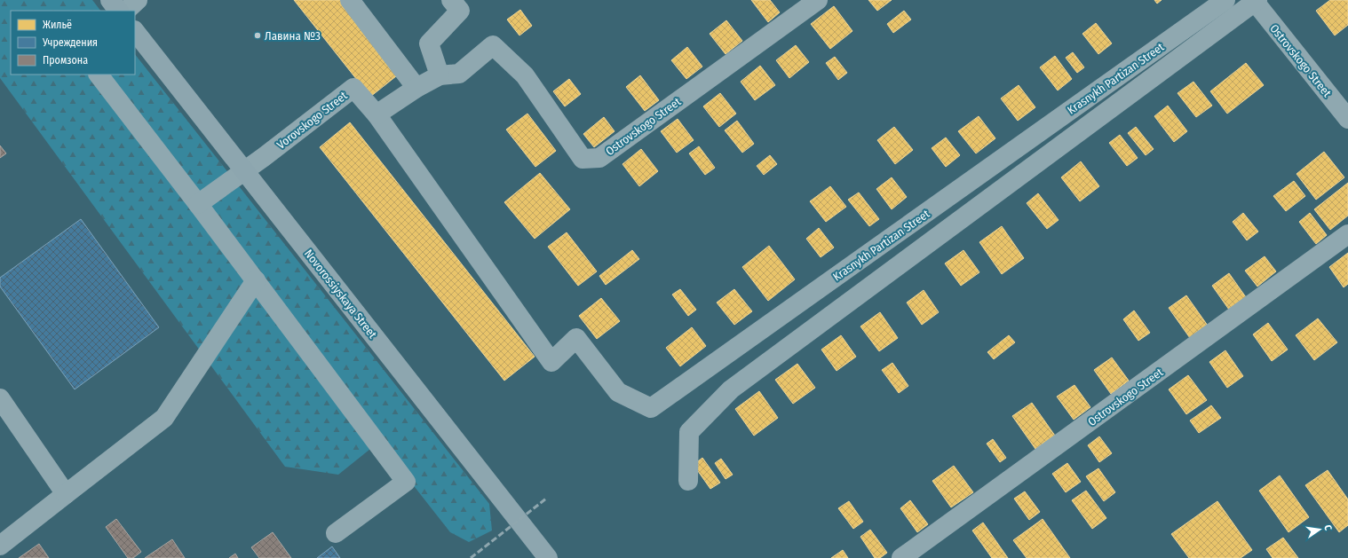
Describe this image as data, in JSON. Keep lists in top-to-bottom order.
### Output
{
  "streets": {
    "main road": ["Novorossiyskaya Street"],
    "lane": ["Ostrovskogo Street", "Krasnykh Partizan Street", "Vorovskogo Street"]
  },
  "crossings": [
    ["Ostrovskogo Street", "Krasnykh Partizan Street"],
    ["Krasnykh Partizan Street", "Vorovskogo Street"],
    ["Vorovskogo Street", "Novorossiyskaya Street"]
  ],
  "places": ["Лавина №3"],
  "legend": ["Жильё", "Учреждения", "Промзона"],
  "north": "right"
}
